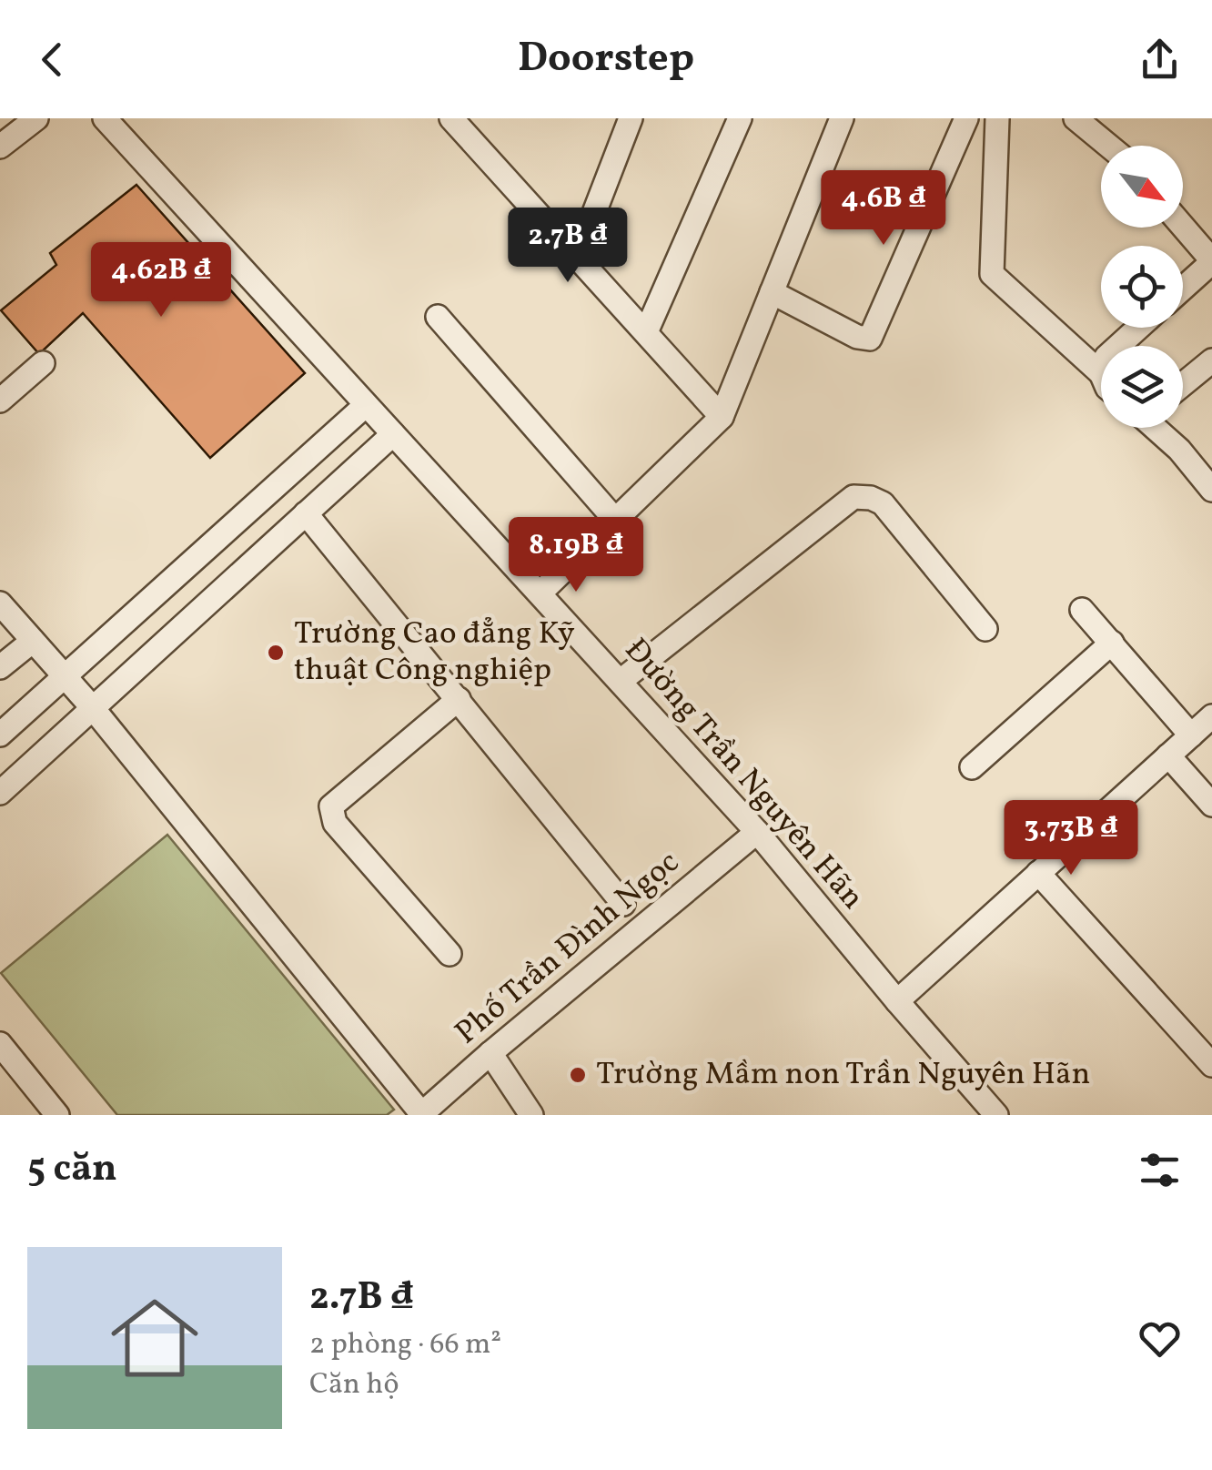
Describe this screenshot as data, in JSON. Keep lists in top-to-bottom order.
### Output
{
  "streets": {
    "street": ["Đường Trần Nguyên Hãn", "Phố Trần Đình Ngọc"]
  },
  "crossings": [
    ["Đường Trần Nguyên Hãn", "Phố Trần Đình Ngọc"]
  ],
  "places": ["Trường Cao đẳng Kỹ thuật Công nghiệp", "Trường Mầm non Trần Nguyên Hãn"],
  "north": "bottom right",
  "page": {
    "header": "Doorstep",
    "price": [
      "4.6B ₫",
      "2.7B ₫",
      "4.62B ₫",
      "8.19B ₫",
      "3.73B ₫"
    ],
    "heading": "5 căn",
    "list": [
      {
        "name": "2.7B ₫",
        "note": "2 phòng · 66 m² · Căn hộ"
      }
    ]
  }
}
